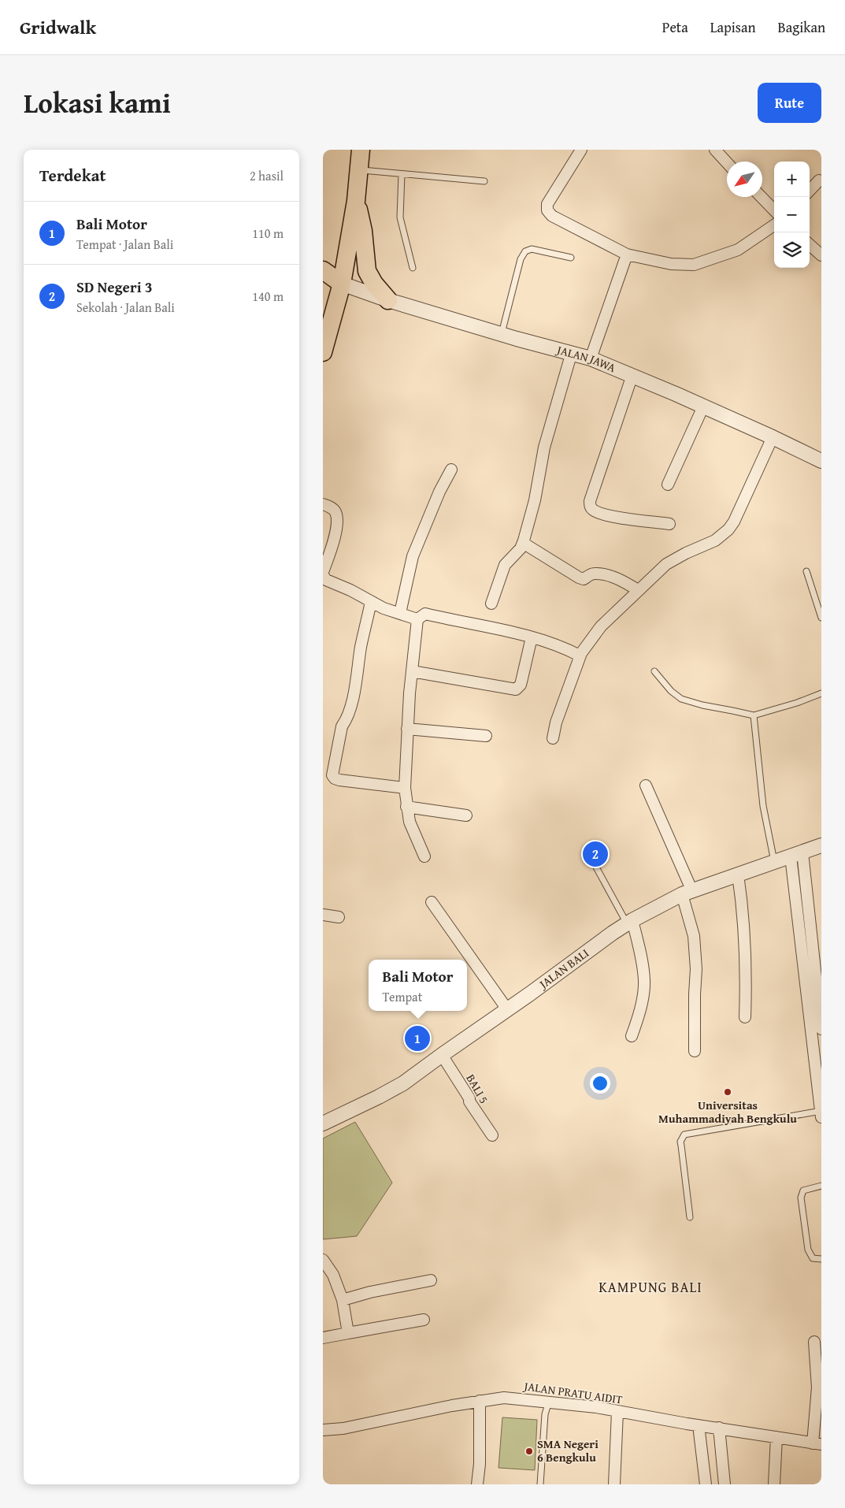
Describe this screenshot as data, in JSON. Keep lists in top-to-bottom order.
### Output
{
  "streets": {
    "street": [
      "JALAN JAWA",
      "JALAN BALI",
      "BALI 5",
      "JALAN PRATU AIDIT"
    ]
  },
  "crossings": [
    ["JALAN BALI", "BALI 5"]
  ],
  "districts": ["KAMPUNG BALI"],
  "places": ["Universitas Muhammadiyah Bengkulu", "SMA Negeri 6 Bengkulu"],
  "north": "bottom left",
  "page": {
    "header": "Gridwalk",
    "nav": ["Peta", "Lapisan", "Bagikan"],
    "title": "Lokasi kami",
    "buttons": "Rute",
    "heading": ["Terdekat", "2 hasil"],
    "map_buttons": ["+", "−"],
    "list": [
      {
        "mark": "1",
        "name": "Bali Motor",
        "note": "Tempat · Jalan Bali",
        "value": "110 m"
      },
      {
        "mark": "2",
        "name": "SD Negeri 3",
        "note": "Sekolah · Jalan Bali",
        "value": "140 m"
      }
    ],
    "pins": ["2", "1"],
    "popup": ["Bali Motor", "Tempat"]
  }
}
